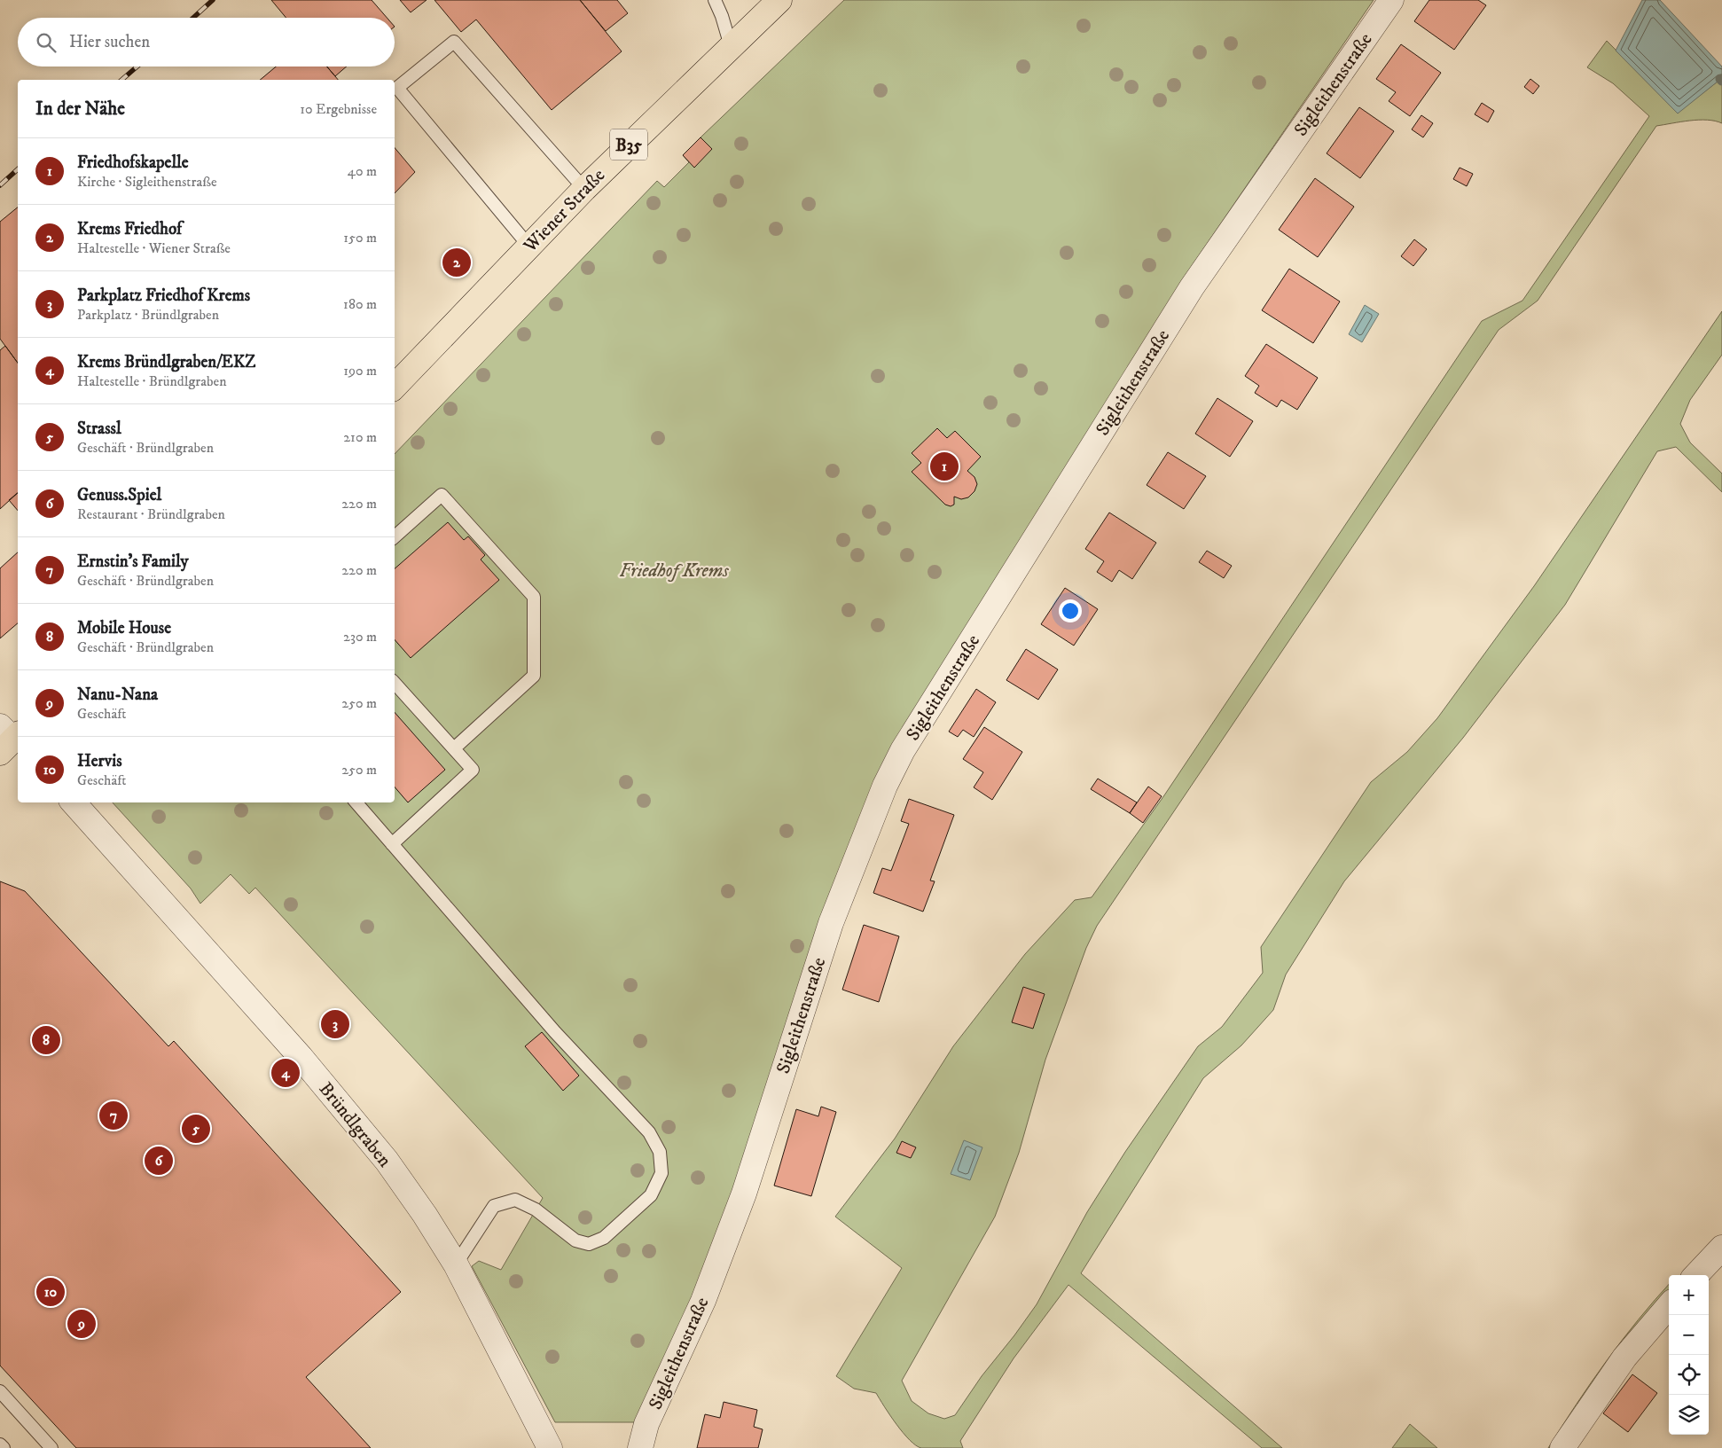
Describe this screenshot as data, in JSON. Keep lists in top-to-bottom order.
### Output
{
  "streets": {
    "main road": ["B35", "Wiener Straße"],
    "street": ["Sigleithenstraße", "Bründlgraben"]
  },
  "parks": ["Friedhof Krems"],
  "page": {
    "search": "Hier suchen",
    "heading": ["In der Nähe", "10 Ergebnisse"],
    "list": [
      {
        "mark": "1",
        "name": "Friedhofskapelle",
        "note": "Kirche · Sigleithenstraße",
        "value": "40 m"
      },
      {
        "mark": "2",
        "name": "Krems Friedhof",
        "note": "Haltestelle · Wiener Straße",
        "value": "150 m"
      },
      {
        "mark": "3",
        "name": "Parkplatz Friedhof Krems",
        "note": "Parkplatz · Bründlgraben",
        "value": "180 m"
      },
      {
        "mark": "4",
        "name": "Krems Bründlgraben/EKZ",
        "note": "Haltestelle · Bründlgraben",
        "value": "190 m"
      },
      {
        "mark": "5",
        "name": "Strassl",
        "note": "Geschäft · Bründlgraben",
        "value": "210 m"
      },
      {
        "mark": "6",
        "name": "Genuss.Spiel",
        "note": "Restaurant · Bründlgraben",
        "value": "220 m"
      },
      {
        "mark": "7",
        "name": "Ernstin's Family",
        "note": "Geschäft · Bründlgraben",
        "value": "220 m"
      },
      {
        "mark": "8",
        "name": "Mobile House",
        "note": "Geschäft · Bründlgraben",
        "value": "230 m"
      },
      {
        "mark": "9",
        "name": "Nanu-Nana",
        "note": "Geschäft",
        "value": "250 m"
      },
      {
        "mark": "10",
        "name": "Hervis",
        "note": "Geschäft",
        "value": "250 m"
      }
    ],
    "pins": [
      "2",
      "1",
      "3",
      "8",
      "4",
      "7",
      "5",
      "6",
      "10",
      "9"
    ],
    "map_buttons": ["+", "−"]
  }
}
